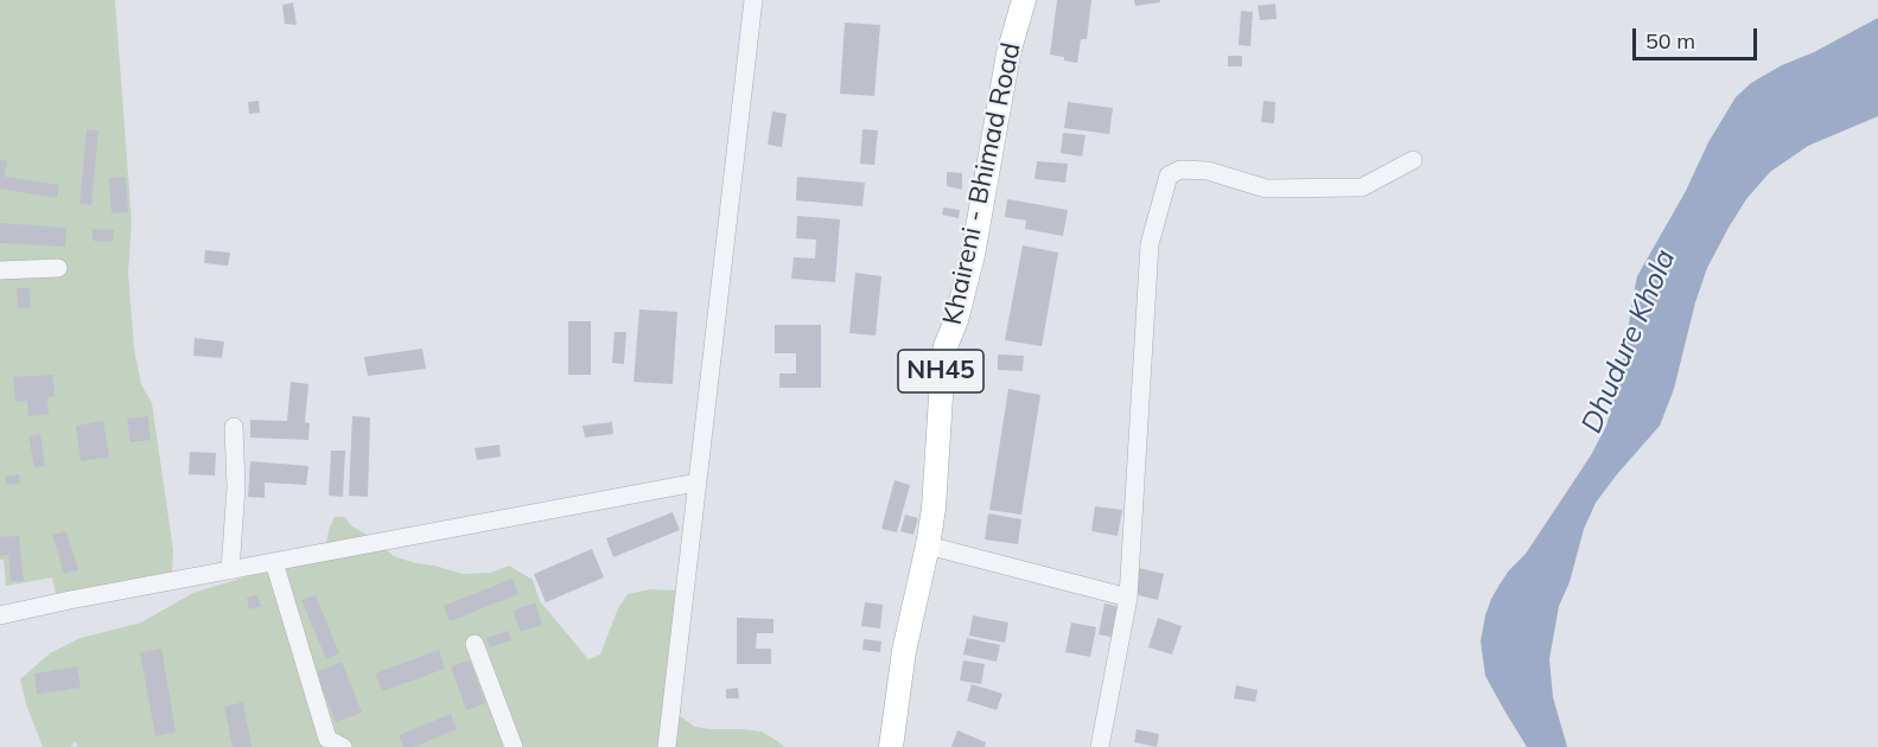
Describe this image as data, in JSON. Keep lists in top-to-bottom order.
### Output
{
  "streets": {
    "main road": ["Khaireni - Bhimad Road", "NH45"]
  },
  "water": ["Dhudure Khola"],
  "scale_bar": "50 m"
}
